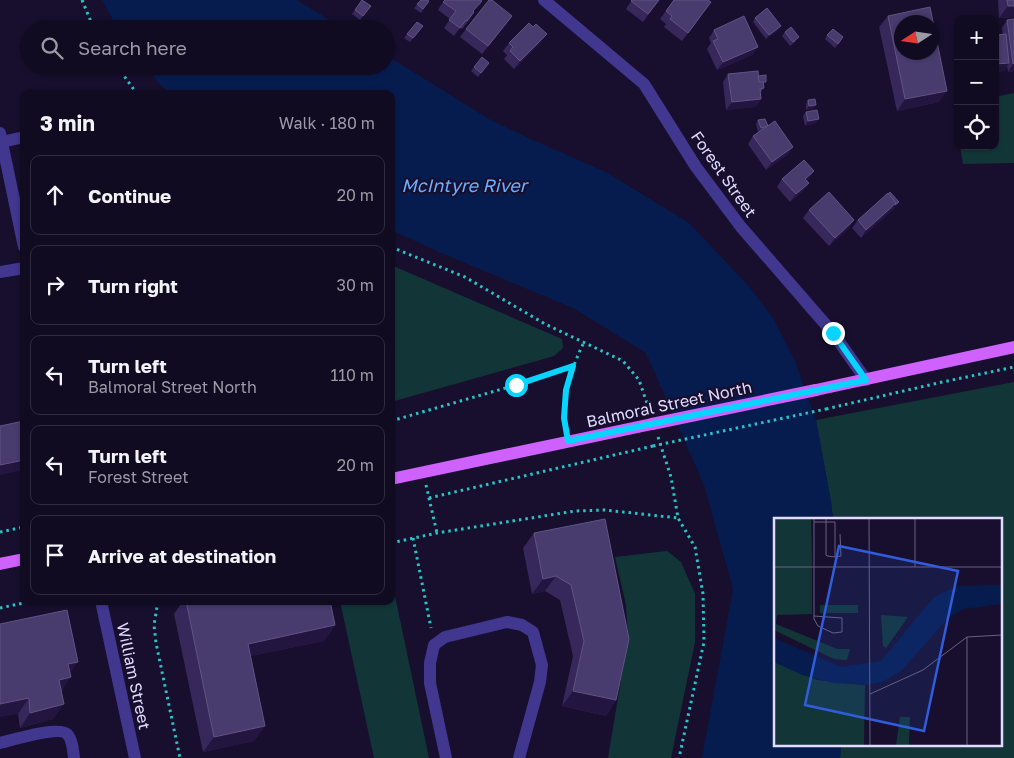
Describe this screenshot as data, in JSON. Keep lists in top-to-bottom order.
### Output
{
  "streets": {
    "main road": ["Balmoral Street North"],
    "street": ["Forest Street", "William Street"]
  },
  "crossings": [
    ["Forest Street", "Balmoral Street North"]
  ],
  "water": ["McIntyre River"],
  "north": "left",
  "page": {
    "map_buttons": ["+", "−"],
    "search": "Search here",
    "heading": ["3 min", "Walk · 180 m"],
    "list": [
      ["Continue", "20 m"],
      ["Turn right", "30 m"],
      ["Turn left", "Balmoral Street North", "110 m"],
      ["Turn left", "Forest Street", "20 m"],
      "Arrive at destination"
    ]
  }
}
